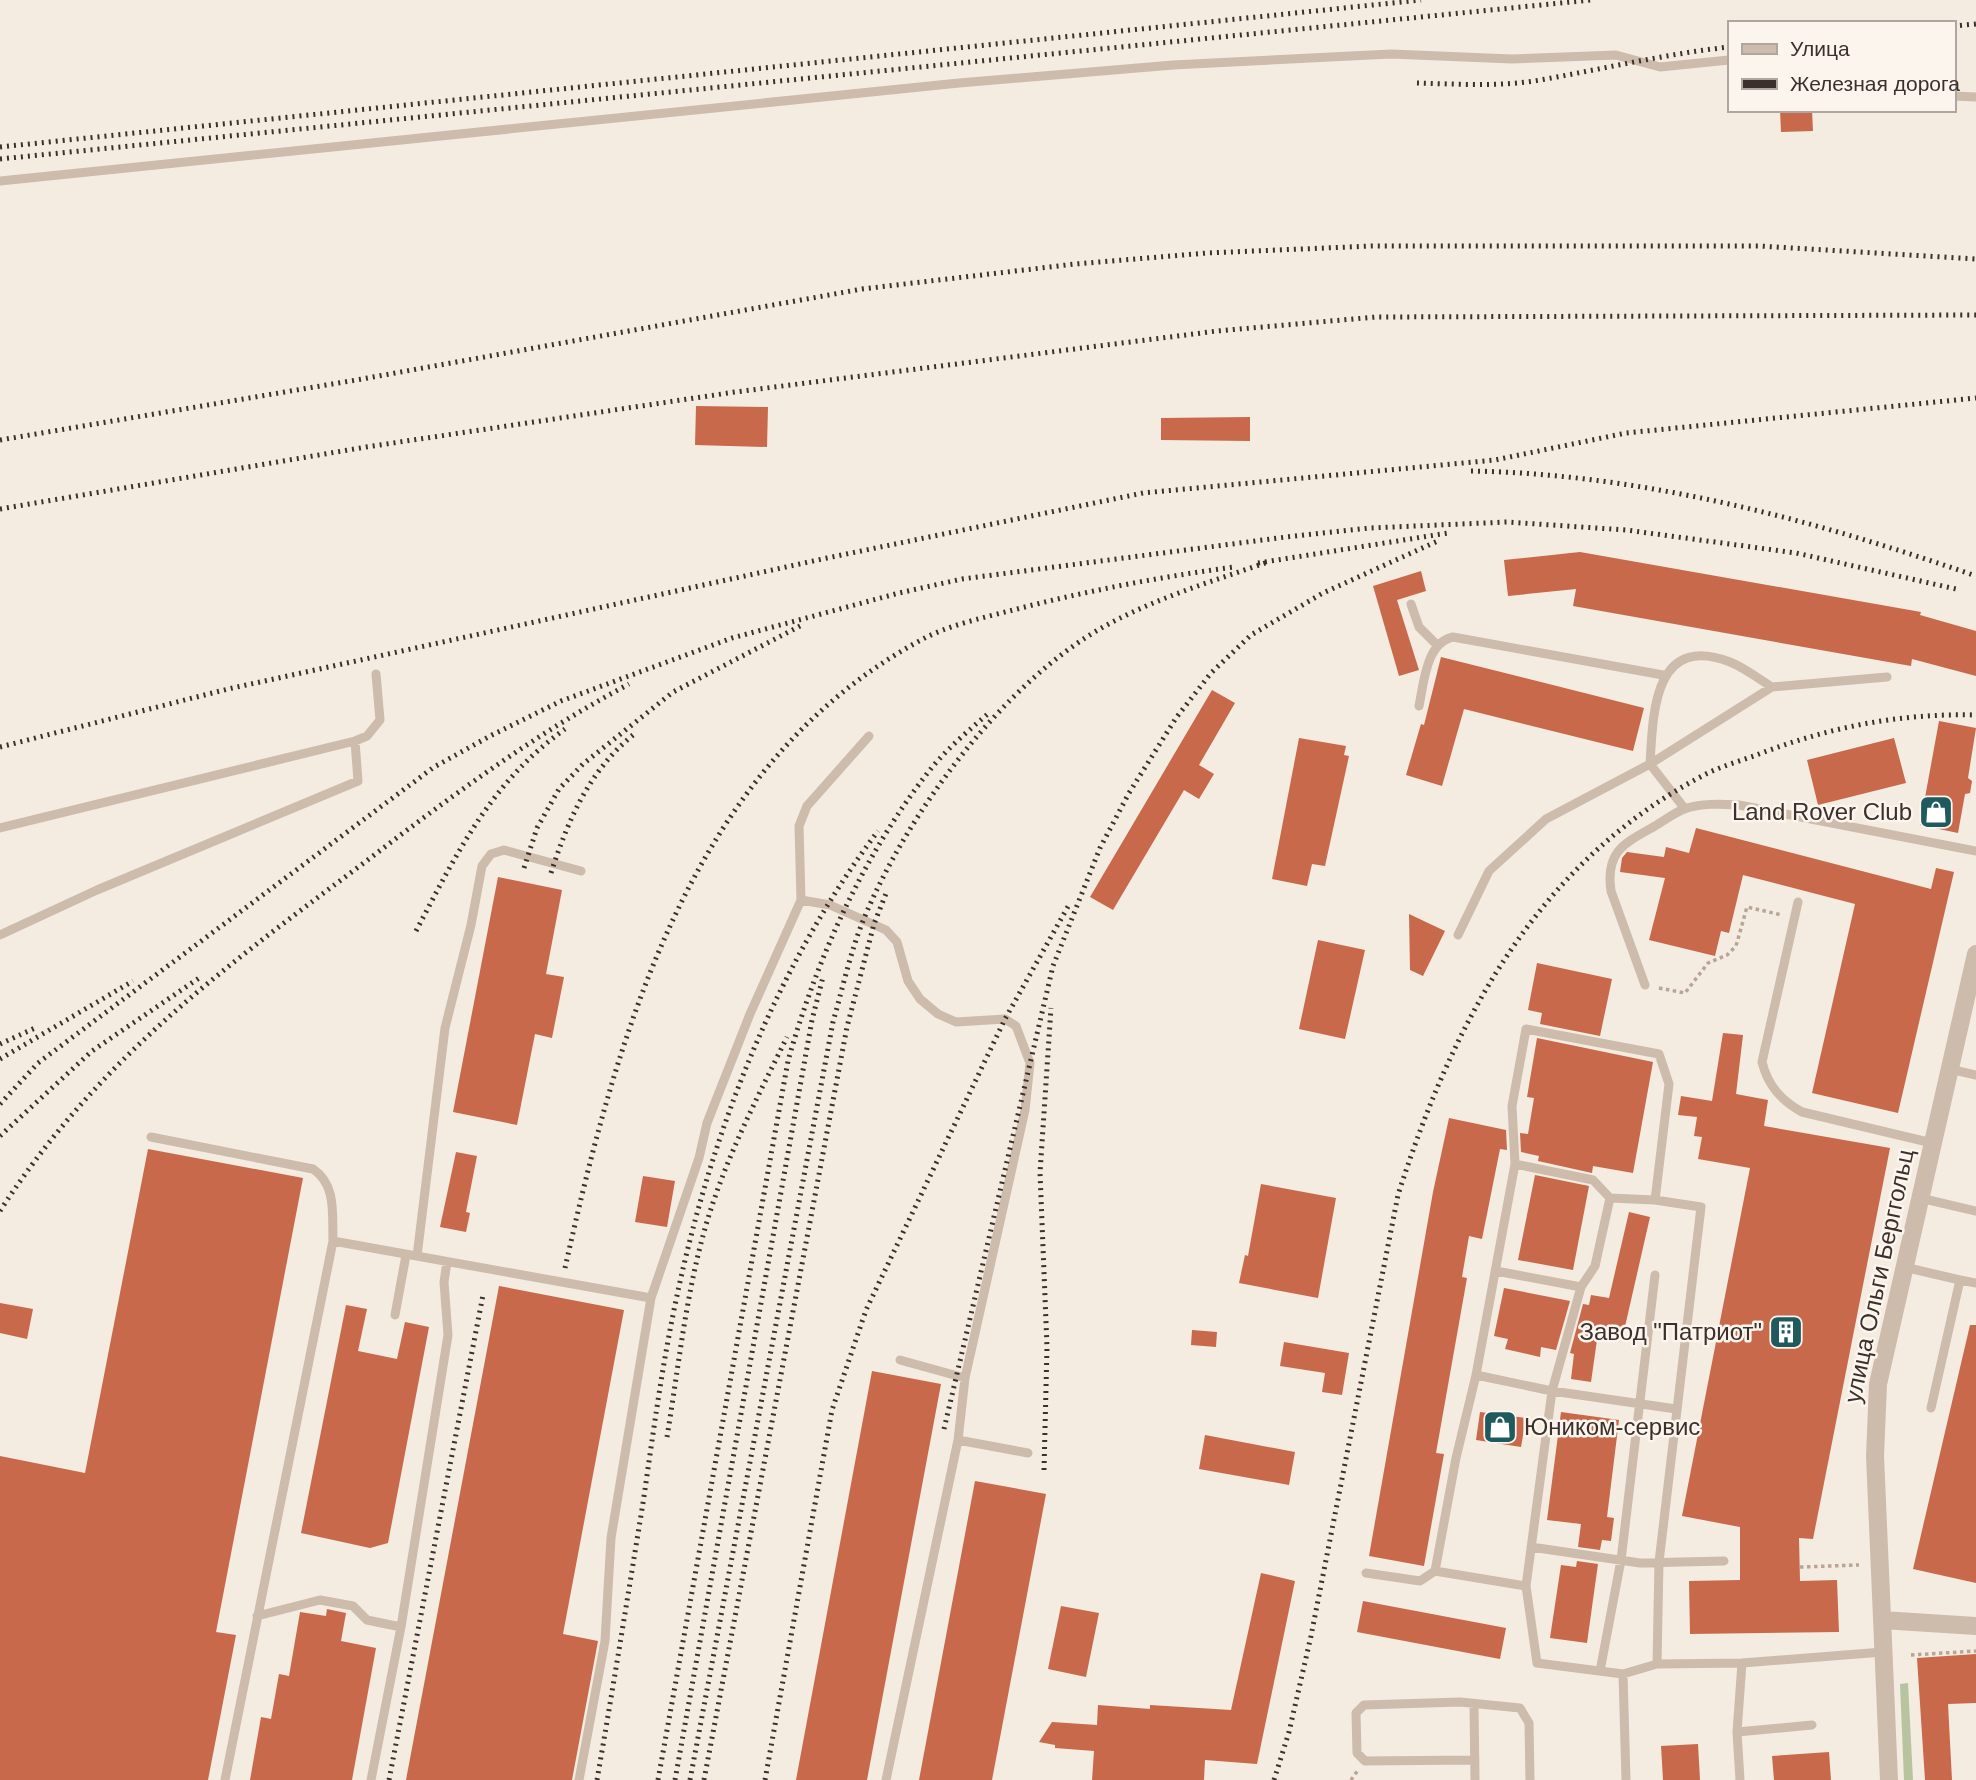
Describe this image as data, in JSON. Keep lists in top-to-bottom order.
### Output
{
  "streets": {
    "street": ["улица Ольги Берггольц"]
  },
  "places": {
    "shop": ["Land Rover Club", "Юником-сервис"],
    "building": ["Завод \"Патриот\""]
  },
  "legend": ["Улица", "Железная дорога"]
}
